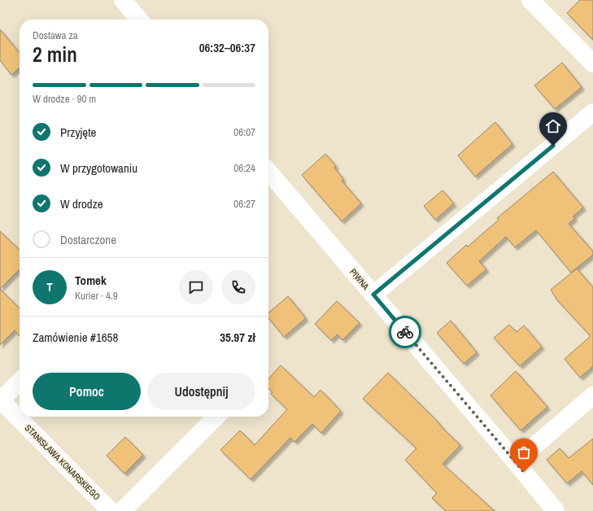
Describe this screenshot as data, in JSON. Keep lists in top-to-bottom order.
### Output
{
  "streets": {
    "street": ["PIWNA", "STANISŁAWA KONARSKIEGO"]
  },
  "page": {
    "heading": ["2 min", "Dostawa za", "06:32–06:37"],
    "panel": [
      "Tomek",
      "Kurier · 4.9",
      "Zamówienie #1658",
      "35.97 zł"
    ],
    "bar": "W drodze · 90 m",
    "list": [
      ["Przyjęte", "06:07"],
      ["W przygotowaniu", "06:24"],
      ["W drodze", "06:27"],
      "Dostarczone"
    ],
    "round": "T",
    "buttons": ["Pomoc", "Udostępnij"]
  }
}
